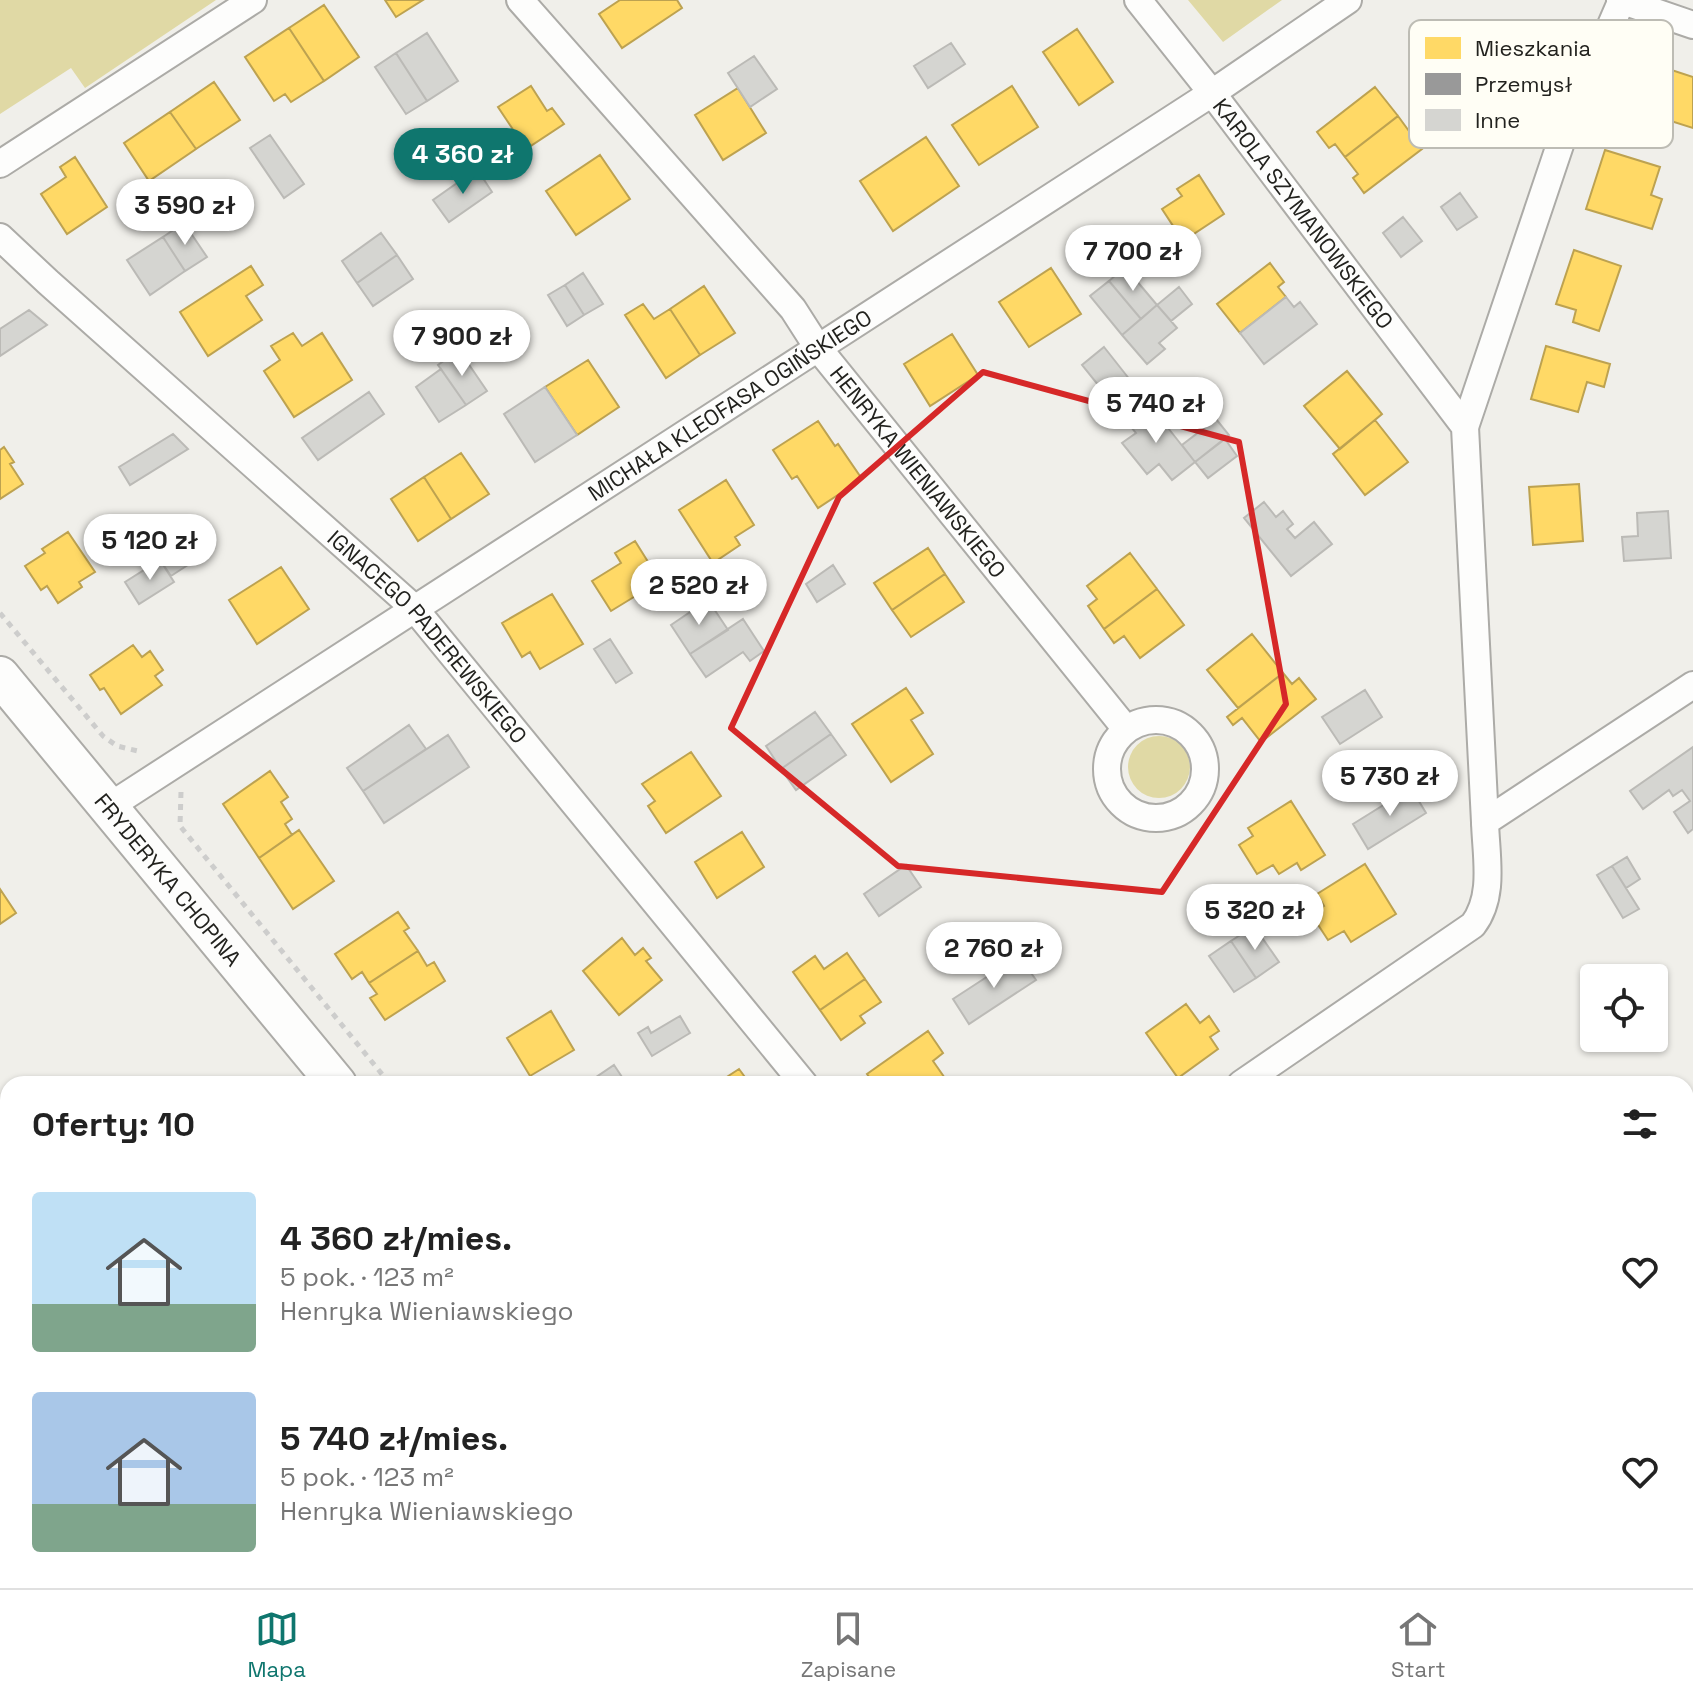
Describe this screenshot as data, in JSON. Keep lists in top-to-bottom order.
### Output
{
  "streets": {
    "street": [
      "KAROLA SZYMANOWSKIEGO",
      "MICHAŁA KLEOFASA OGIŃSKIEGO",
      "HENRYKA WIENIAWSKIEGO",
      "IGNACEGO PADEREWSKIEGO",
      "FRYDERYKA CHOPINA"
    ]
  },
  "crossings": [
    ["KAROLA SZYMANOWSKIEGO", "MICHAŁA KLEOFASA OGIŃSKIEGO"],
    ["MICHAŁA KLEOFASA OGIŃSKIEGO", "HENRYKA WIENIAWSKIEGO"],
    ["MICHAŁA KLEOFASA OGIŃSKIEGO", "IGNACEGO PADEREWSKIEGO"],
    ["MICHAŁA KLEOFASA OGIŃSKIEGO", "FRYDERYKA CHOPINA"]
  ],
  "legend": ["Mieszkania", "Przemysł", "Inne"],
  "page": {
    "price": [
      "4 360 zł",
      "3 590 zł",
      "7 700 zł",
      "7 900 zł",
      "5 740 zł",
      "5 120 zł",
      "2 520 zł",
      "5 730 zł",
      "5 320 zł",
      "2 760 zł"
    ],
    "heading": "Oferty: 10",
    "list": [
      {
        "name": "4 360 zł/mies.",
        "note": "5 pok. · 123 m² · Henryka Wieniawskiego"
      },
      {
        "name": "5 740 zł/mies.",
        "note": "5 pok. · 123 m² · Henryka Wieniawskiego"
      }
    ],
    "tabs": ["Mapa", "Zapisane", "Start"]
  }
}
